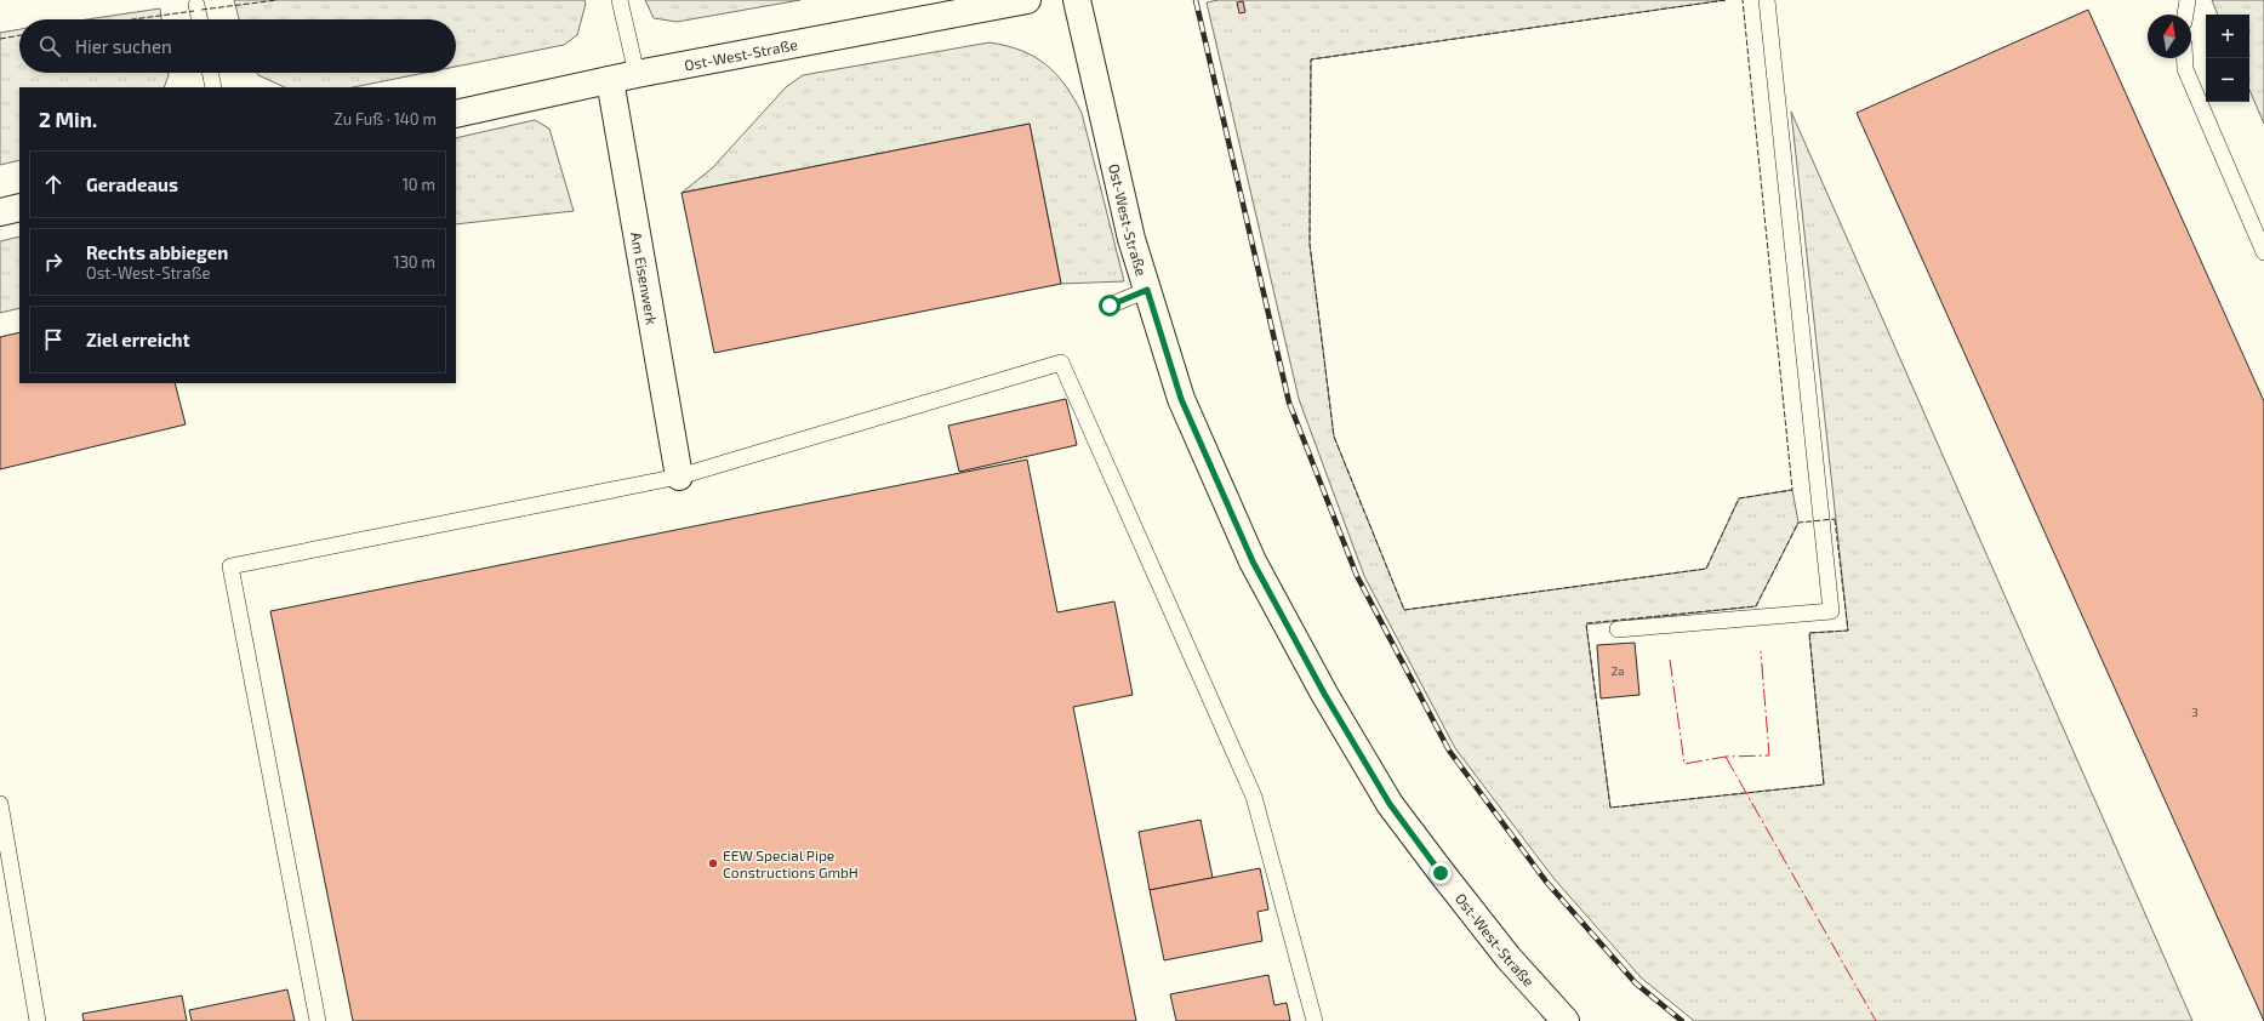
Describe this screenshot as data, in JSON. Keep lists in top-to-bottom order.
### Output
{
  "streets": {
    "street": ["Ost-West-Straße", "Am Eisenwerk"]
  },
  "crossings": [
    ["Ost-West-Straße", "Am Eisenwerk"]
  ],
  "places": ["EEW Special Pipe Constructions GmbH"],
  "house_numbers": ["2a", "3"],
  "north": "top",
  "page": {
    "map_buttons": ["+", "−"],
    "search": "Hier suchen",
    "heading": ["2 Min.", "Zu Fuß · 140 m"],
    "list": [
      ["Geradeaus", "10 m"],
      ["Rechts abbiegen", "Ost-West-Straße", "130 m"],
      "Ziel erreicht"
    ]
  }
}
